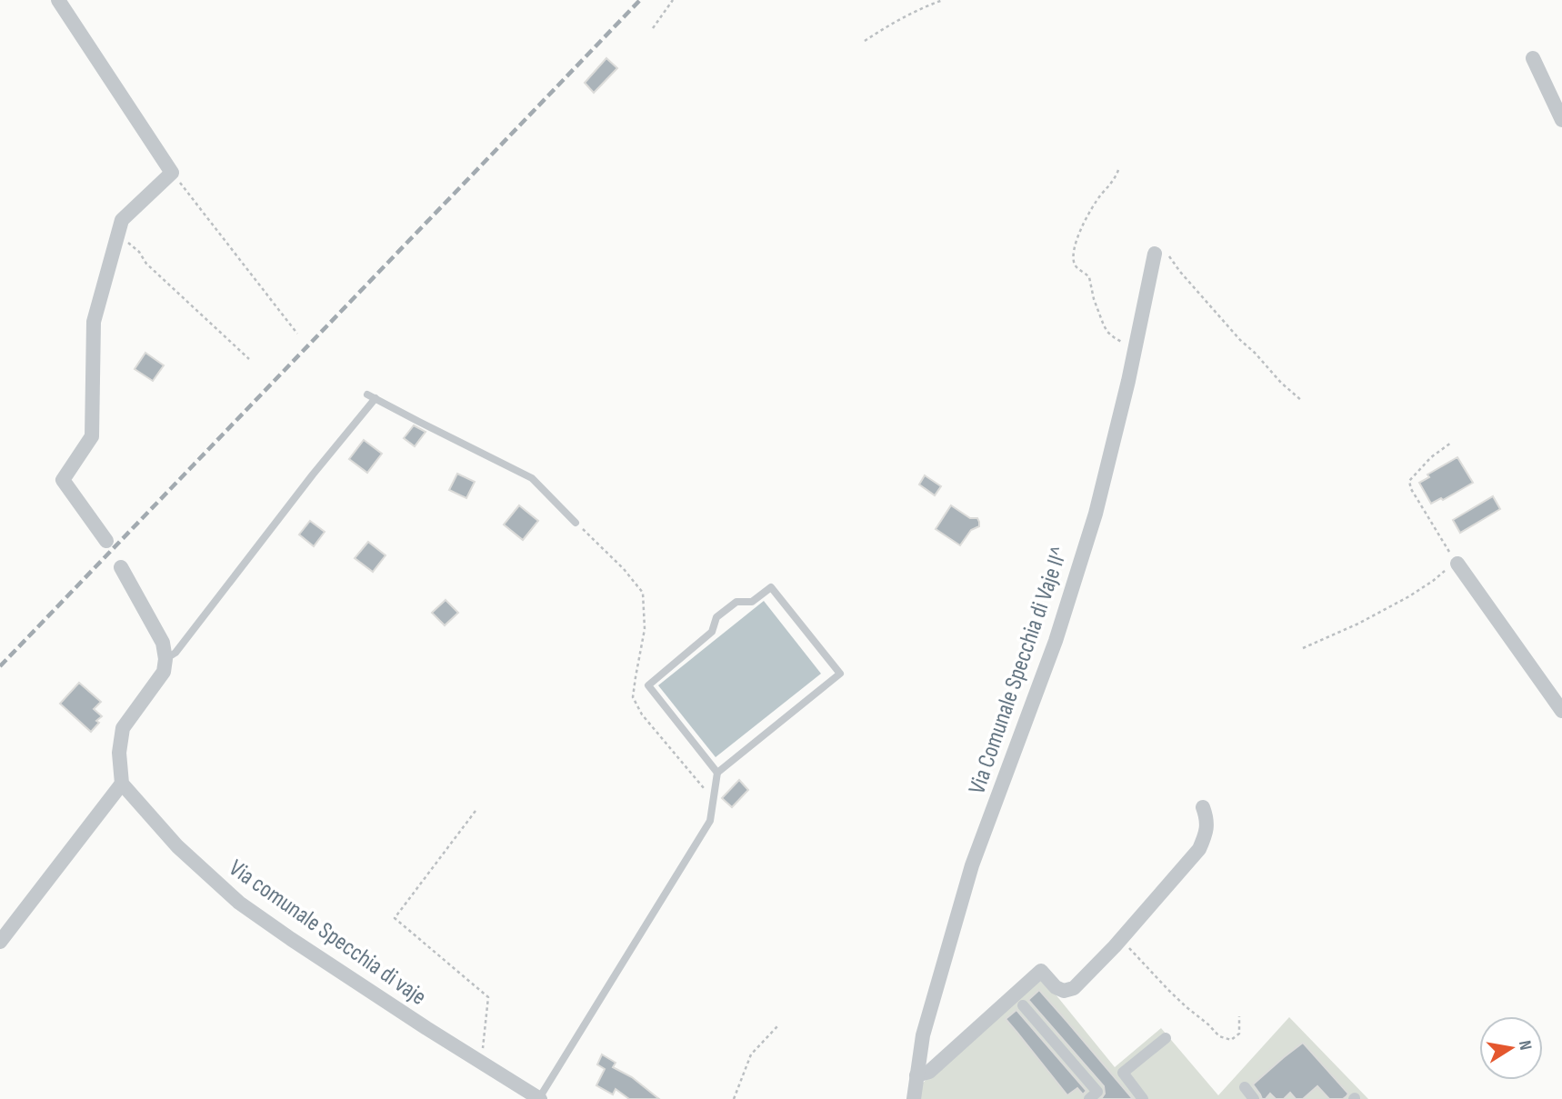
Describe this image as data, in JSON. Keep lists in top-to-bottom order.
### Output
{
  "streets": {
    "street": ["Via Comunale Specchia di Vaje II^", "Via comunale Specchia di vaje"]
  },
  "north": "right"
}
